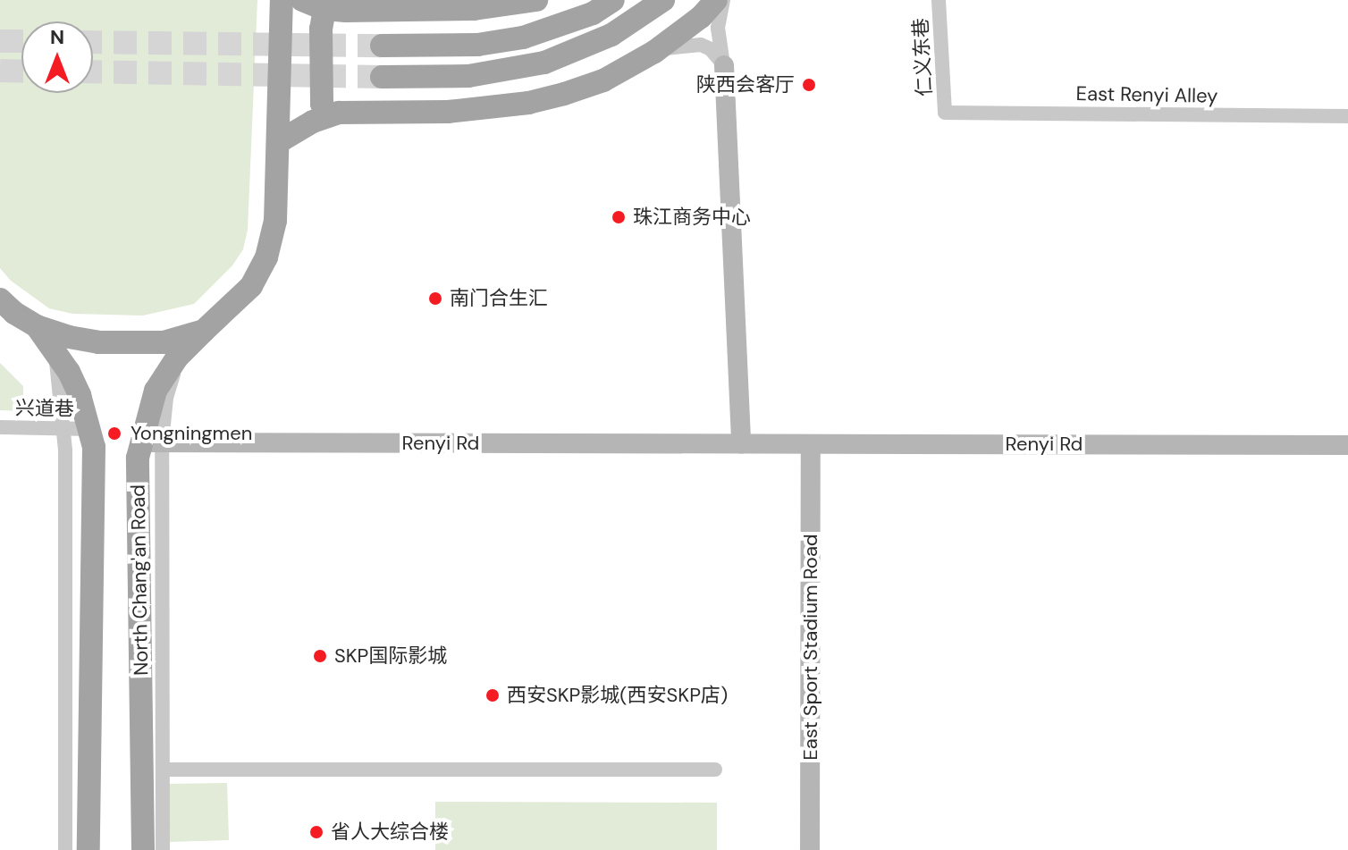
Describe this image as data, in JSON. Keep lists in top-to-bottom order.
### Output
{
  "streets": {
    "main road": ["North Chang'an Road"],
    "street": [
      "East Renyi Alley",
      "兴道巷",
      "Renyi Rd",
      "East Sport Stadium Road"
    ]
  },
  "crossings": [
    ["Renyi Rd", "North Chang'an Road"],
    ["Renyi Rd", "East Sport Stadium Road"]
  ],
  "places": [
    "陕西会客厅",
    "珠江商务中心",
    "南门合生汇",
    "Yongningmen",
    "SKP国际影城",
    "西安SKP影城(西安SKP店)",
    "省人大综合楼"
  ],
  "north": "top"
}
